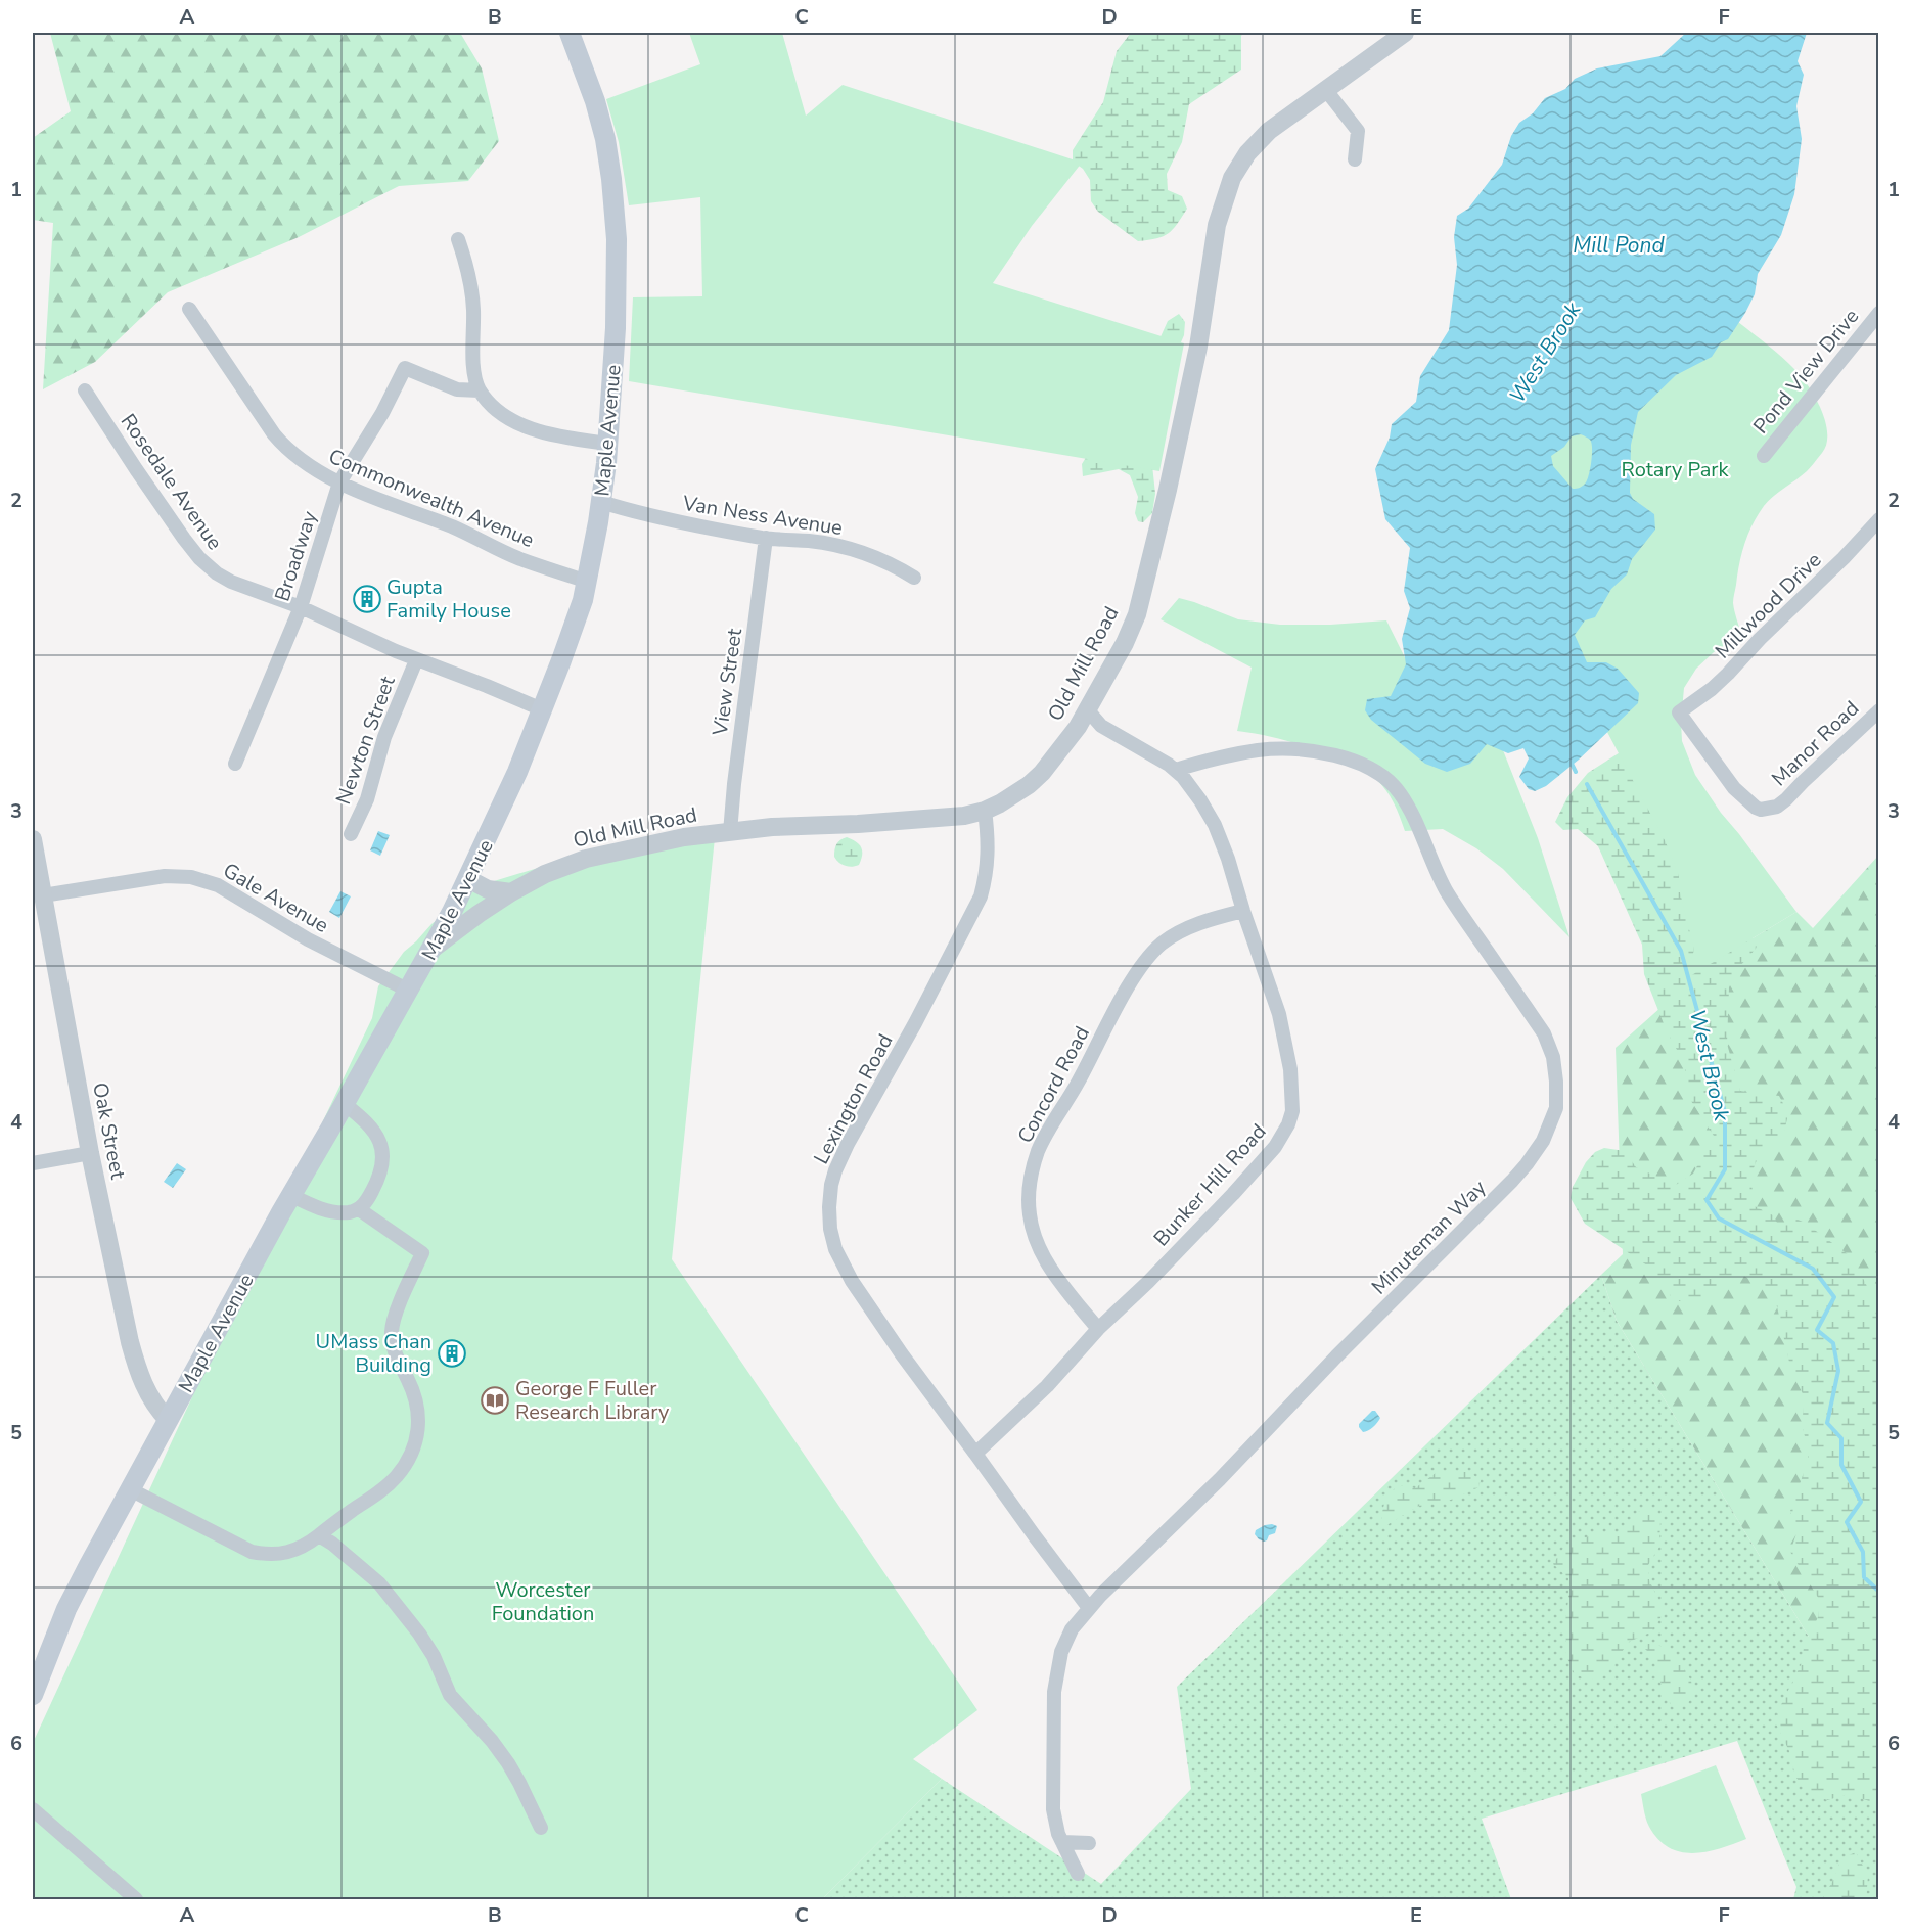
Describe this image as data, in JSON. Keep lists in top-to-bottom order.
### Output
{
  "streets": {
    "main road": ["Maple Avenue"],
    "street": [
      "Pond View Drive",
      "Rosedale Avenue",
      "Commonwealth Avenue",
      "Van Ness Avenue",
      "Broadway",
      "Millwood Drive",
      "Old Mill Road",
      "View Street",
      "Newton Street",
      "Manor Road",
      "Gale Avenue",
      "Concord Road",
      "Lexington Road",
      "Oak Street",
      "Bunker Hill Road",
      "Minuteman Way"
    ]
  },
  "crossings": [
    ["Maple Avenue", "Rosedale Avenue"],
    ["Maple Avenue", "Commonwealth Avenue"],
    ["Maple Avenue", "Van Ness Avenue"],
    ["Maple Avenue", "Old Mill Road"],
    ["Maple Avenue", "Gale Avenue"],
    ["Maple Avenue", "Oak Street"],
    ["Rosedale Avenue", "Broadway"],
    ["Rosedale Avenue", "Newton Street"],
    ["Commonwealth Avenue", "Broadway"],
    ["Van Ness Avenue", "View Street"],
    ["Millwood Drive", "Manor Road"],
    ["Old Mill Road", "View Street"],
    ["Old Mill Road", "Lexington Road"],
    ["Old Mill Road", "Bunker Hill Road"],
    ["Gale Avenue", "Oak Street"],
    ["Concord Road", "Bunker Hill Road"],
    ["Lexington Road", "Bunker Hill Road"],
    ["Bunker Hill Road", "Minuteman Way"]
  ],
  "water": ["Mill Pond", "West Brook"],
  "parks": ["Rotary Park", "Worcester Foundation"],
  "places": {
    "building": ["Gupta Family House", "UMass Chan Building"],
    "library": ["George F Fuller Research Library"]
  },
  "grid": {
    "columns": [
      "A",
      "B",
      "C",
      "D",
      "E",
      "F"
    ],
    "rows": [
      "1",
      "2",
      "3",
      "4",
      "5",
      "6"
    ]
  }
}
